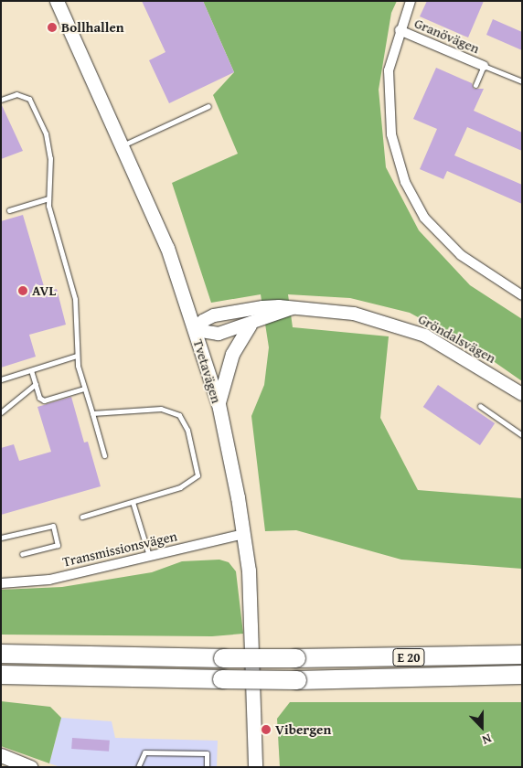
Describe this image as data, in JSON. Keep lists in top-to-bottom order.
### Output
{
  "streets": {
    "highway": ["E 20"],
    "main road": ["Tvetavägen"],
    "street": ["Granövägen", "Gröndalsvägen", "Transmissionsvägen"]
  },
  "crossings": [
    ["Gröndalsvägen", "Tvetavägen"],
    ["Tvetavägen", "Transmissionsvägen"]
  ],
  "places": ["Bollhallen", "AVL", "Vibergen"],
  "north": "bottom"
}
